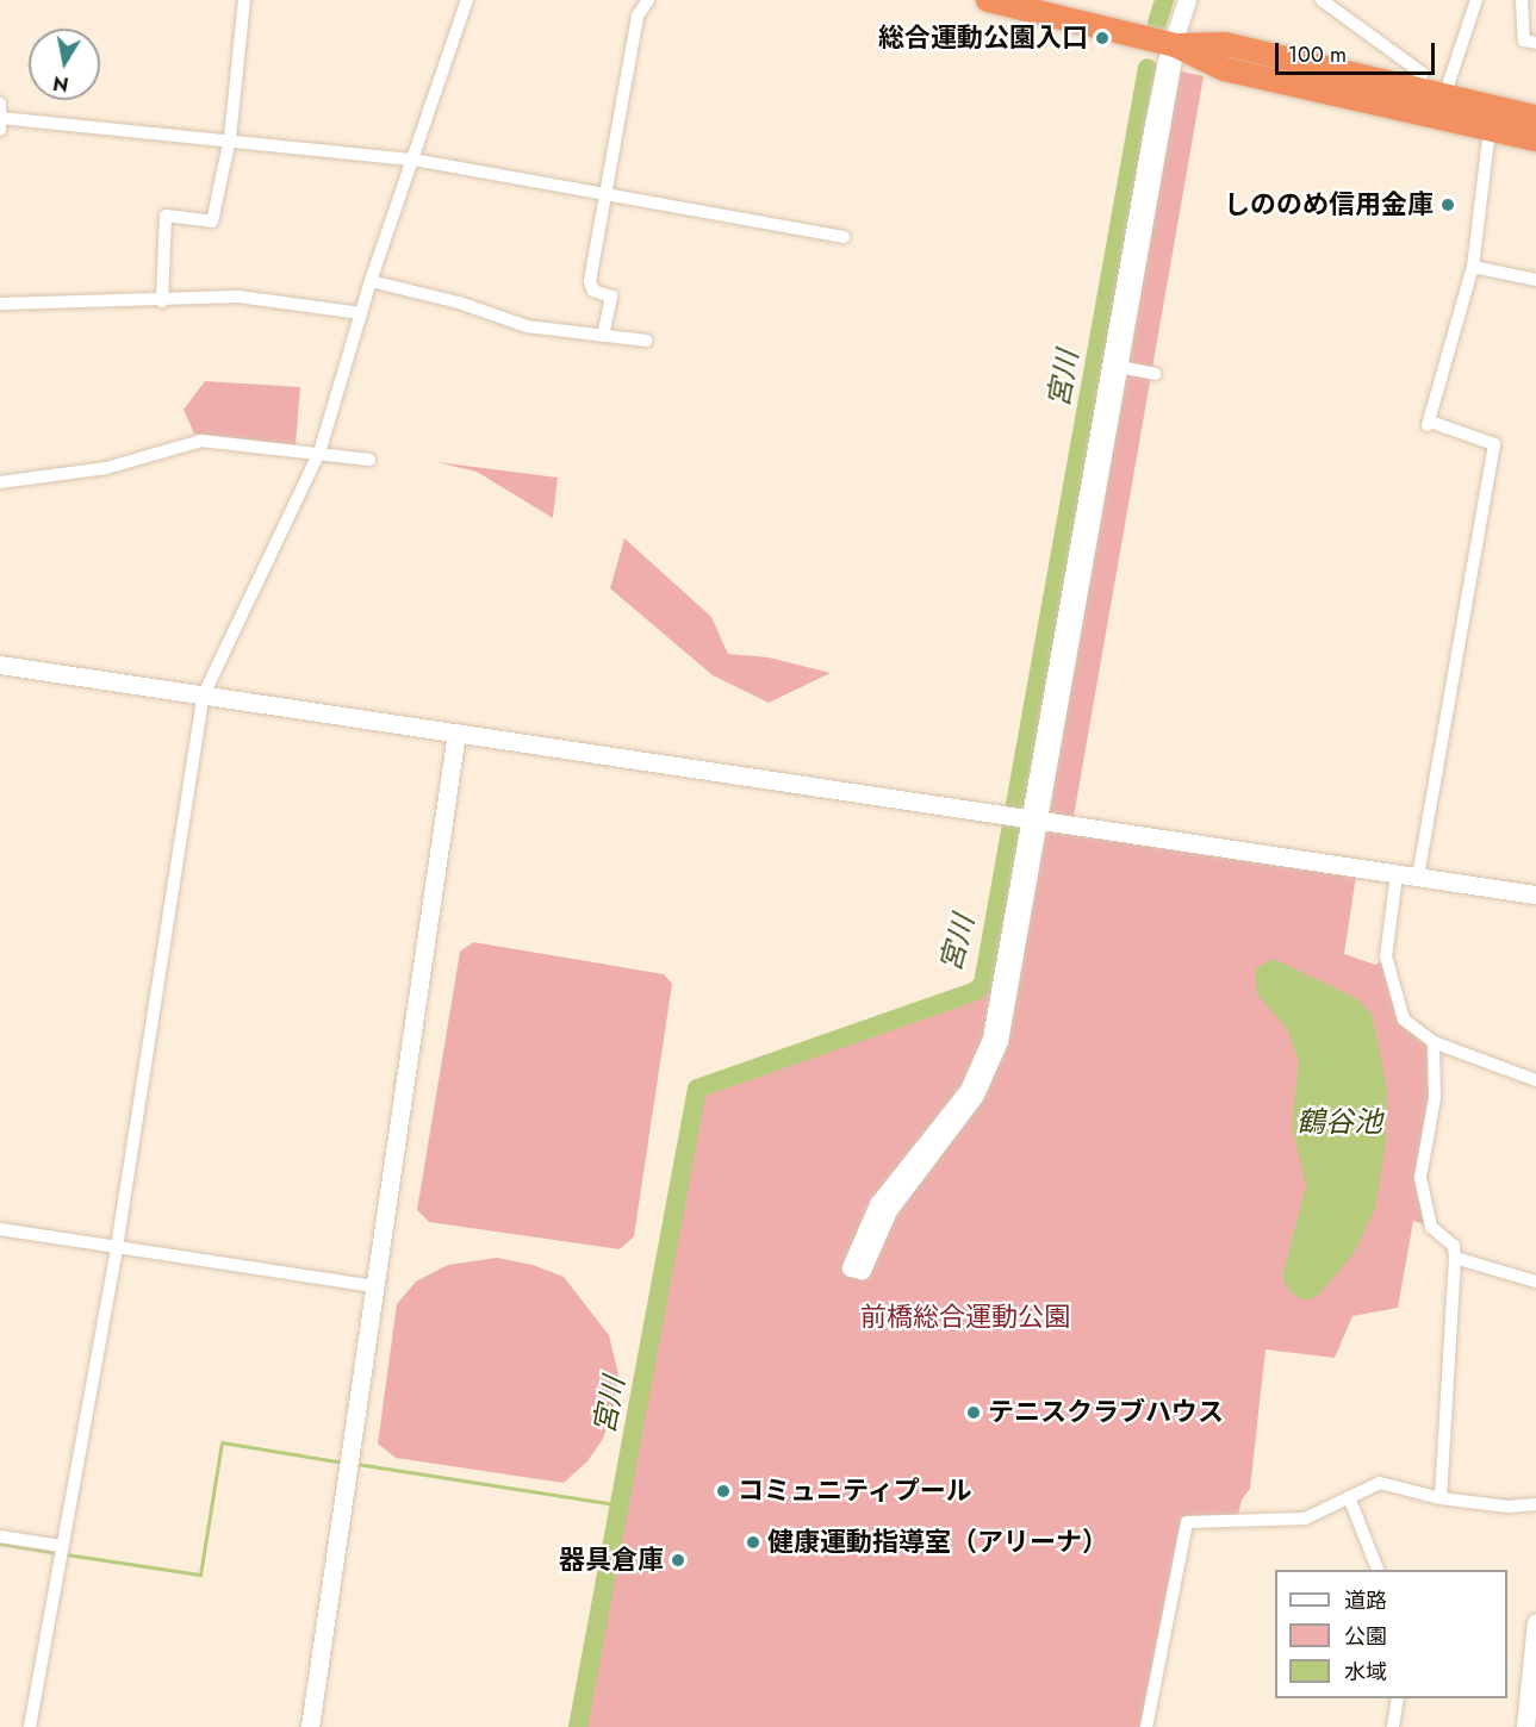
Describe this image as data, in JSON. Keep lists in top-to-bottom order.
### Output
{
  "water": ["宮川", "鶴谷池"],
  "parks": ["前橋総合運動公園"],
  "places": [
    "総合運動公園入口",
    "しののめ信用金庫",
    "テニスクラブハウス",
    "コミュニティプール",
    "健康運動指導室（アリーナ）",
    "器具倉庫"
  ],
  "legend": ["道路", "公園", "水域"],
  "scale_bar": "100 m",
  "north": "bottom"
}
